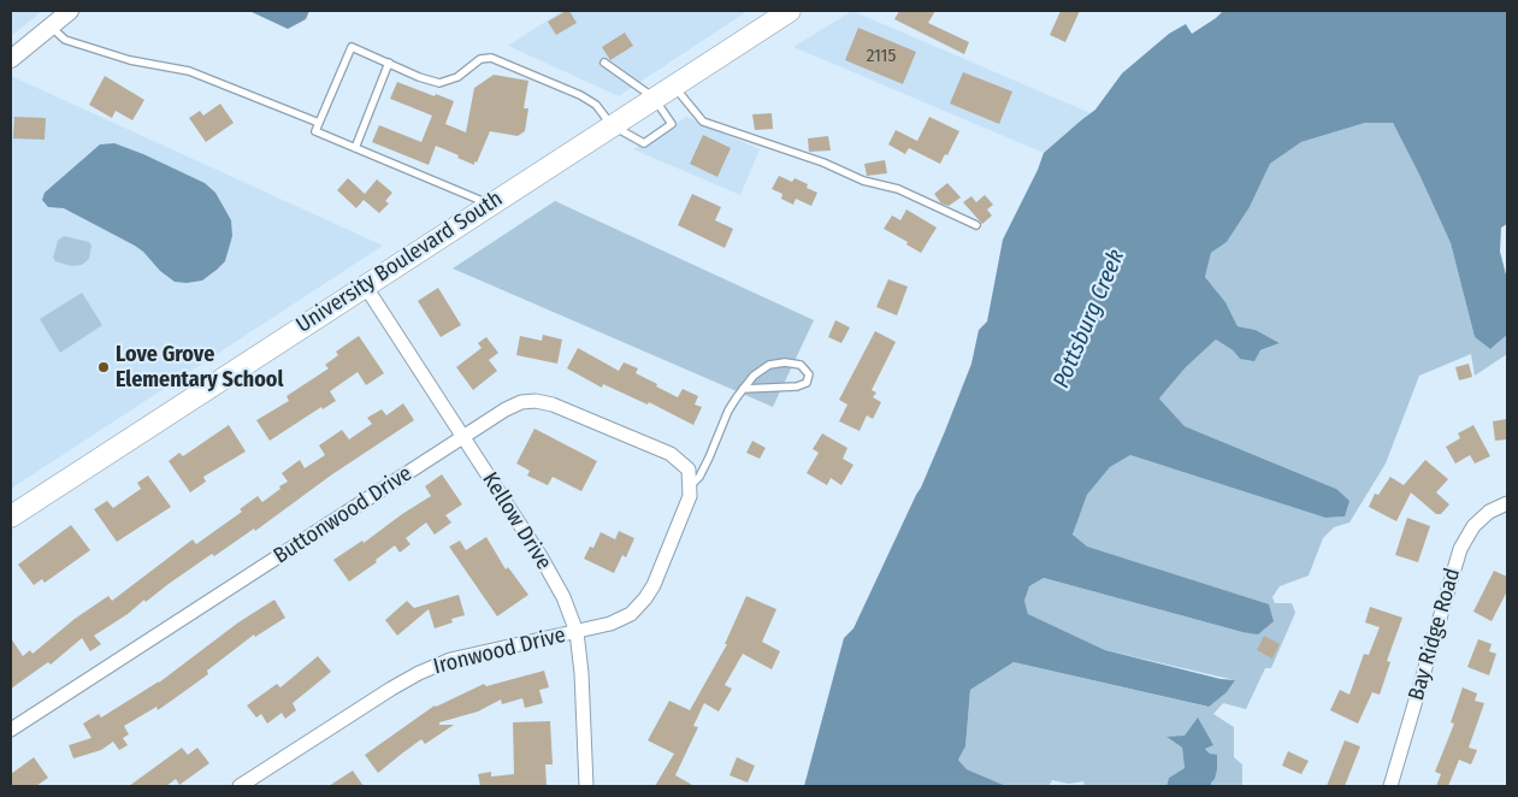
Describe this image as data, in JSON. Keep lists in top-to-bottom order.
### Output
{
  "streets": {
    "main road": ["University Boulevard South"],
    "street": [
      "Buttonwood Drive",
      "Kellow Drive",
      "Bay Ridge Road",
      "Ironwood Drive"
    ]
  },
  "crossings": [
    ["University Boulevard South", "Kellow Drive"],
    ["Buttonwood Drive", "Kellow Drive"],
    ["Buttonwood Drive", "Ironwood Drive"],
    ["Kellow Drive", "Ironwood Drive"]
  ],
  "water": ["Pottsburg Creek"],
  "places": ["Love Grove Elementary School"],
  "house_numbers": ["2115"]
}
